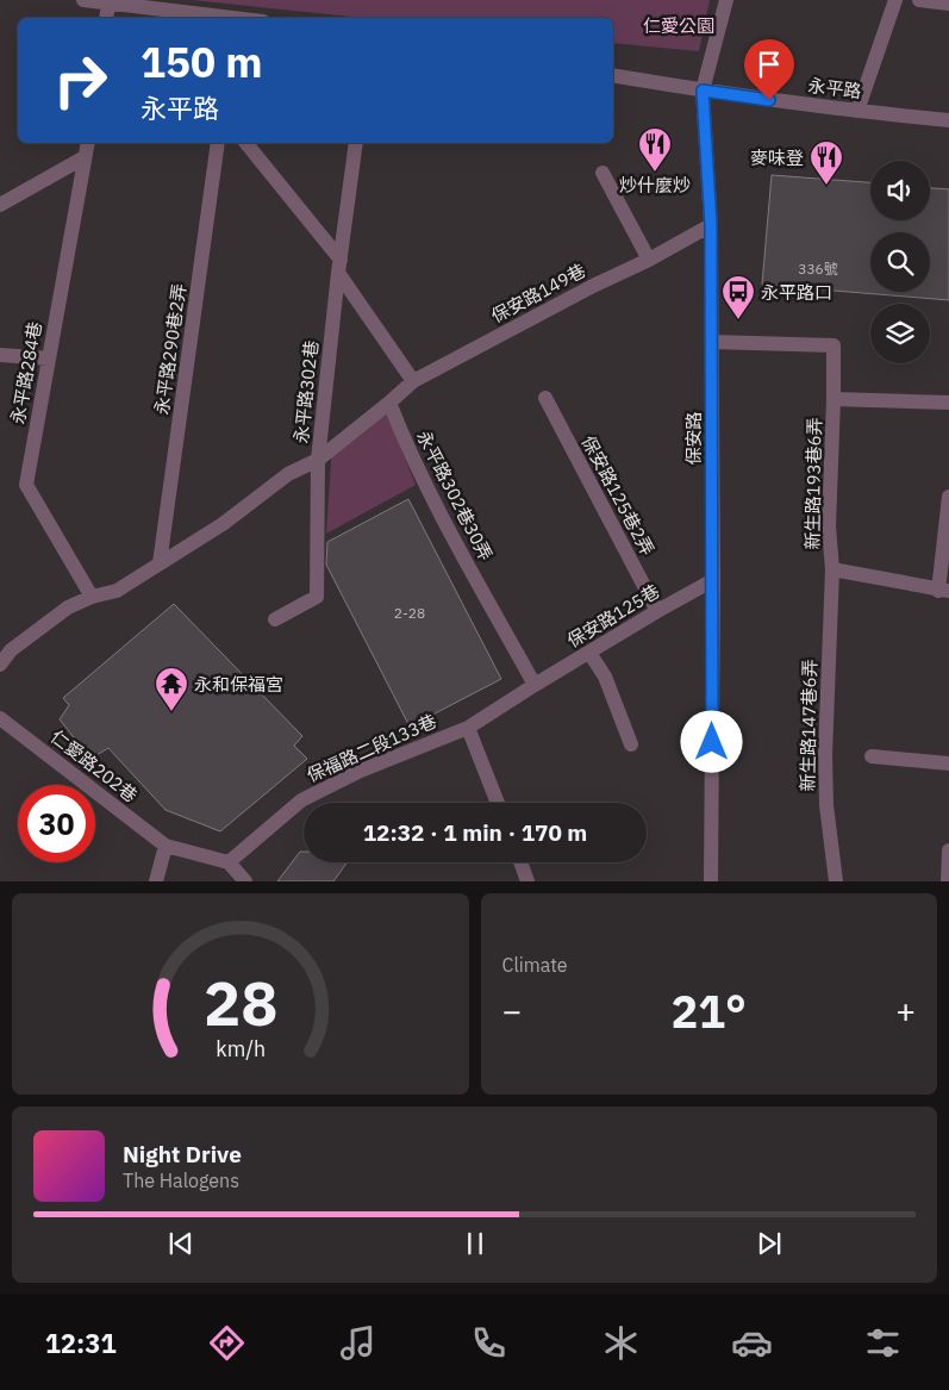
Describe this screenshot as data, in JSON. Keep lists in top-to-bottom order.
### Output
{
  "streets": {
    "street": [
      "永平路",
      "保安路149巷",
      "永平路290巷2弄",
      "永平路284巷",
      "永平路302巷",
      "保安路",
      "新生路193巷6弄",
      "永平路302巷30弄",
      "保安路125巷2弄",
      "保安路125巷",
      "新生路147巷6弄",
      "保福路二段133巷",
      "仁愛路202巷"
    ]
  },
  "crossings": [
    ["永平路", "保安路"],
    ["保安路149巷", "保安路"],
    ["保安路149巷", "永平路302巷30弄"],
    ["永平路290巷2弄", "永平路302巷"],
    ["保安路", "新生路193巷6弄"],
    ["保安路", "保安路125巷"],
    ["新生路193巷6弄", "新生路147巷6弄"],
    ["永平路302巷30弄", "保安路125巷"],
    ["永平路302巷30弄", "保福路二段133巷"],
    ["保安路125巷2弄", "保安路125巷"],
    ["保安路125巷", "保福路二段133巷"]
  ],
  "parks": ["仁愛公園"],
  "places": {
    "restaurant": ["炒什麼炒", "麥味登"],
    "bus stop": ["永平路口"],
    "temple": ["永和保福宮"]
  },
  "house_numbers": ["336號", "2-28"],
  "page": {
    "turn": ["150 m", "永平路"],
    "limit": "30",
    "trip": "12:32 · 1 min · 170 m",
    "tile": "Climate",
    "heat": ["−", "21°", "+"],
    "song": ["Night Drive", "The Halogens"],
    "tabs": "12:31",
    "gauge": ["28", "km/h"]
  }
}
